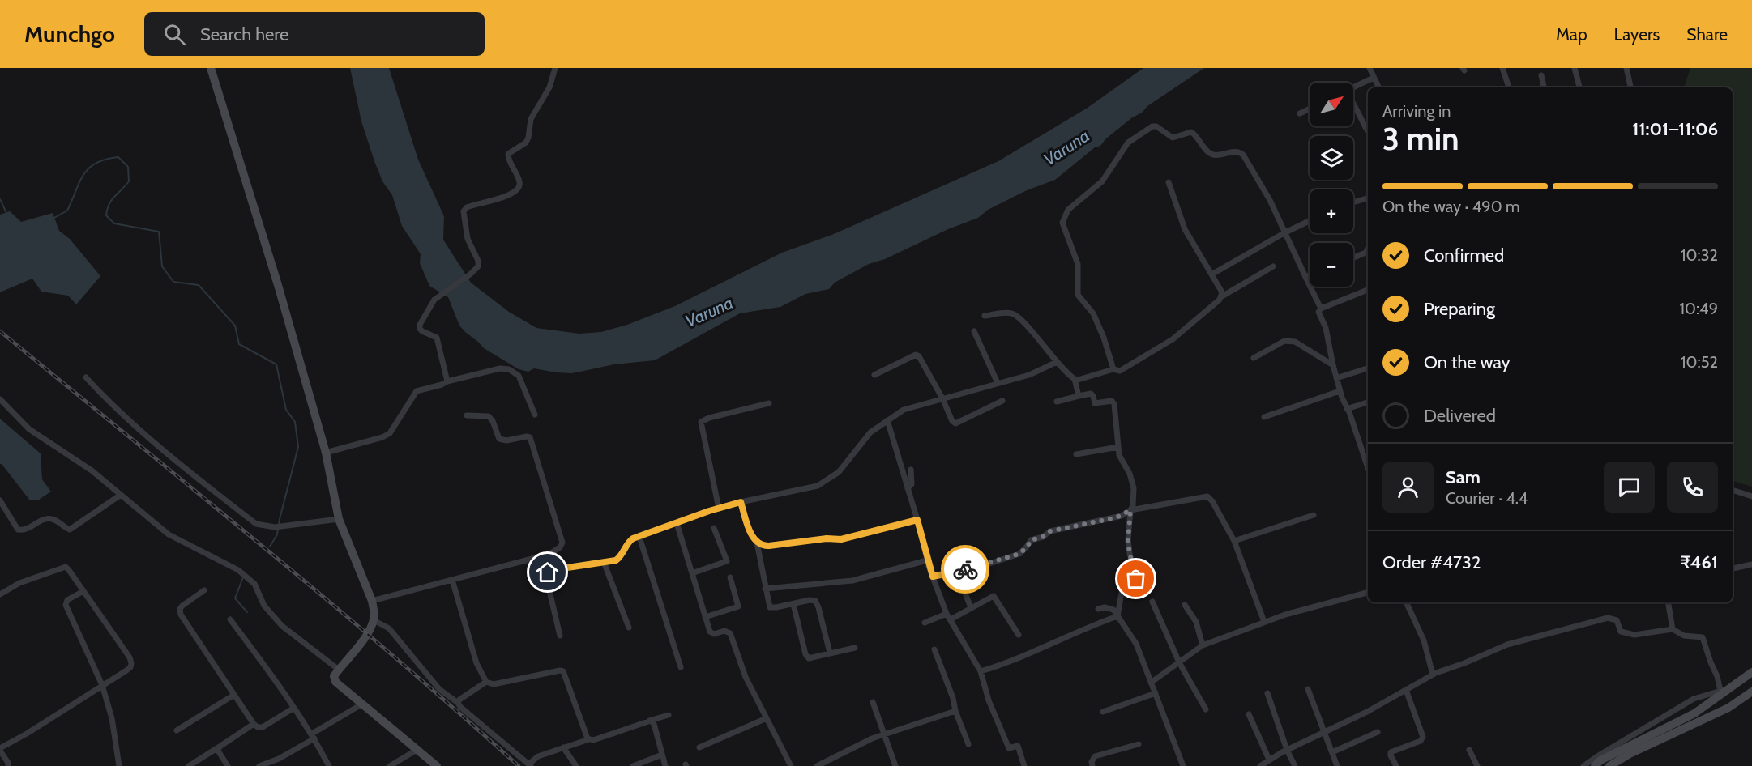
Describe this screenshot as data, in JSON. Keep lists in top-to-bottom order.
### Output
{
  "water": ["Varuna"],
  "north": "top right",
  "page": {
    "header": "Munchgo",
    "search": "Search here",
    "nav": ["Map", "Layers", "Share"],
    "map_buttons": ["+", "−"],
    "heading": ["3 min", "Arriving in", "11:01–11:06"],
    "panel": [
      "Sam",
      "Courier · 4.4",
      "Order #4732",
      "₹461"
    ],
    "bar": "On the way · 490 m",
    "list": [
      ["Confirmed", "10:32"],
      ["Preparing", "10:49"],
      ["On the way", "10:52"],
      "Delivered"
    ]
  }
}
